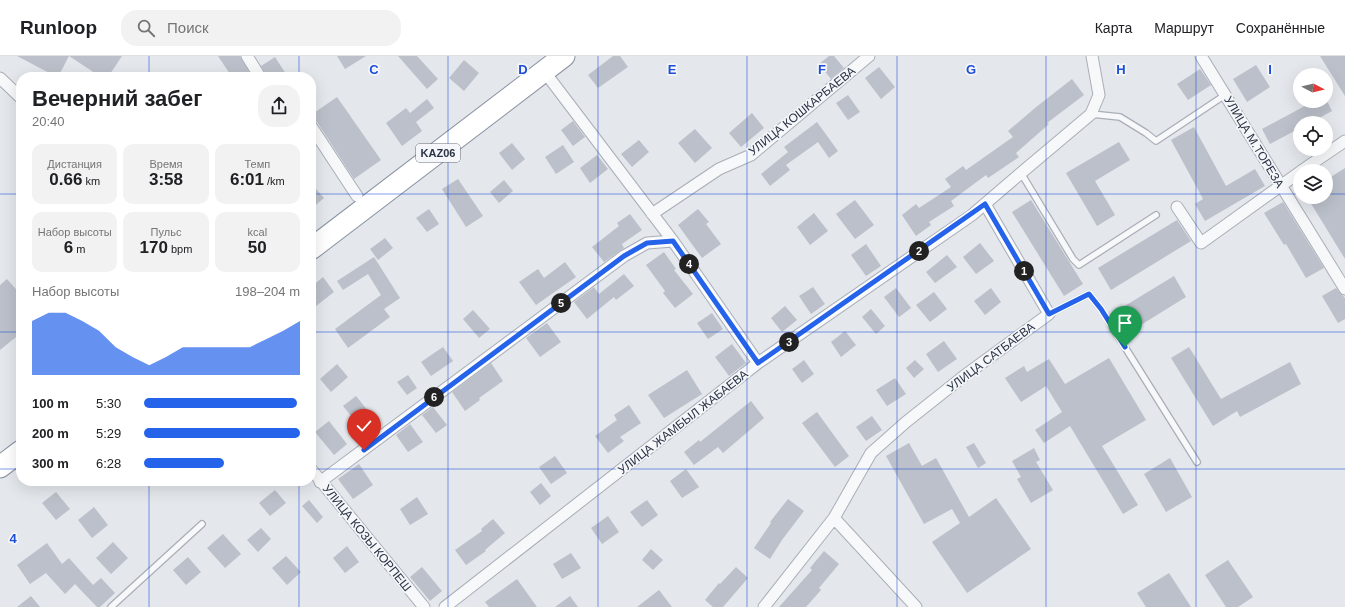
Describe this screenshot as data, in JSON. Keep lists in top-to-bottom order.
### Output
{
  "streets": {
    "highway": ["KАZ06"],
    "street": [
      "УЛИЦА КОШКАРБАЕВА",
      "УЛИЦА М.ТОРЕЗА",
      "УЛИЦА САТБАЕВА",
      "УЛИЦА ЖАМБЫЛ ЖАБАЕВА",
      "УЛИЦА КОЗЫ КОРПЕШ"
    ]
  },
  "north": "right",
  "page": {
    "header": "Runloop",
    "search": "Поиск",
    "nav": ["Карта", "Маршрут", "Сохранённые"],
    "heading": ["Вечерний забег", "20:40"],
    "stats": [
      ["Дистанция", "0.66 km"],
      ["Время", "3:58"],
      ["Темп", "6:01 /km"],
      ["Набор высоты", "6 m"],
      ["Пульс", "170 bpm"],
      ["kcal", "50"]
    ],
    "pins": [
      "2",
      "4",
      "1",
      "5",
      "3",
      "6"
    ],
    "chart": ["Набор высоты", "198–204 m"],
    "list": [
      {
        "name": "100 m",
        "note": "5:30"
      },
      {
        "name": "200 m",
        "note": "5:29"
      },
      {
        "name": "300 m",
        "note": "6:28"
      }
    ]
  },
  "grid": {
    "columns": [
      "C",
      "D",
      "E",
      "F",
      "G",
      "H",
      "I"
    ],
    "rows": ["4"]
  }
}
